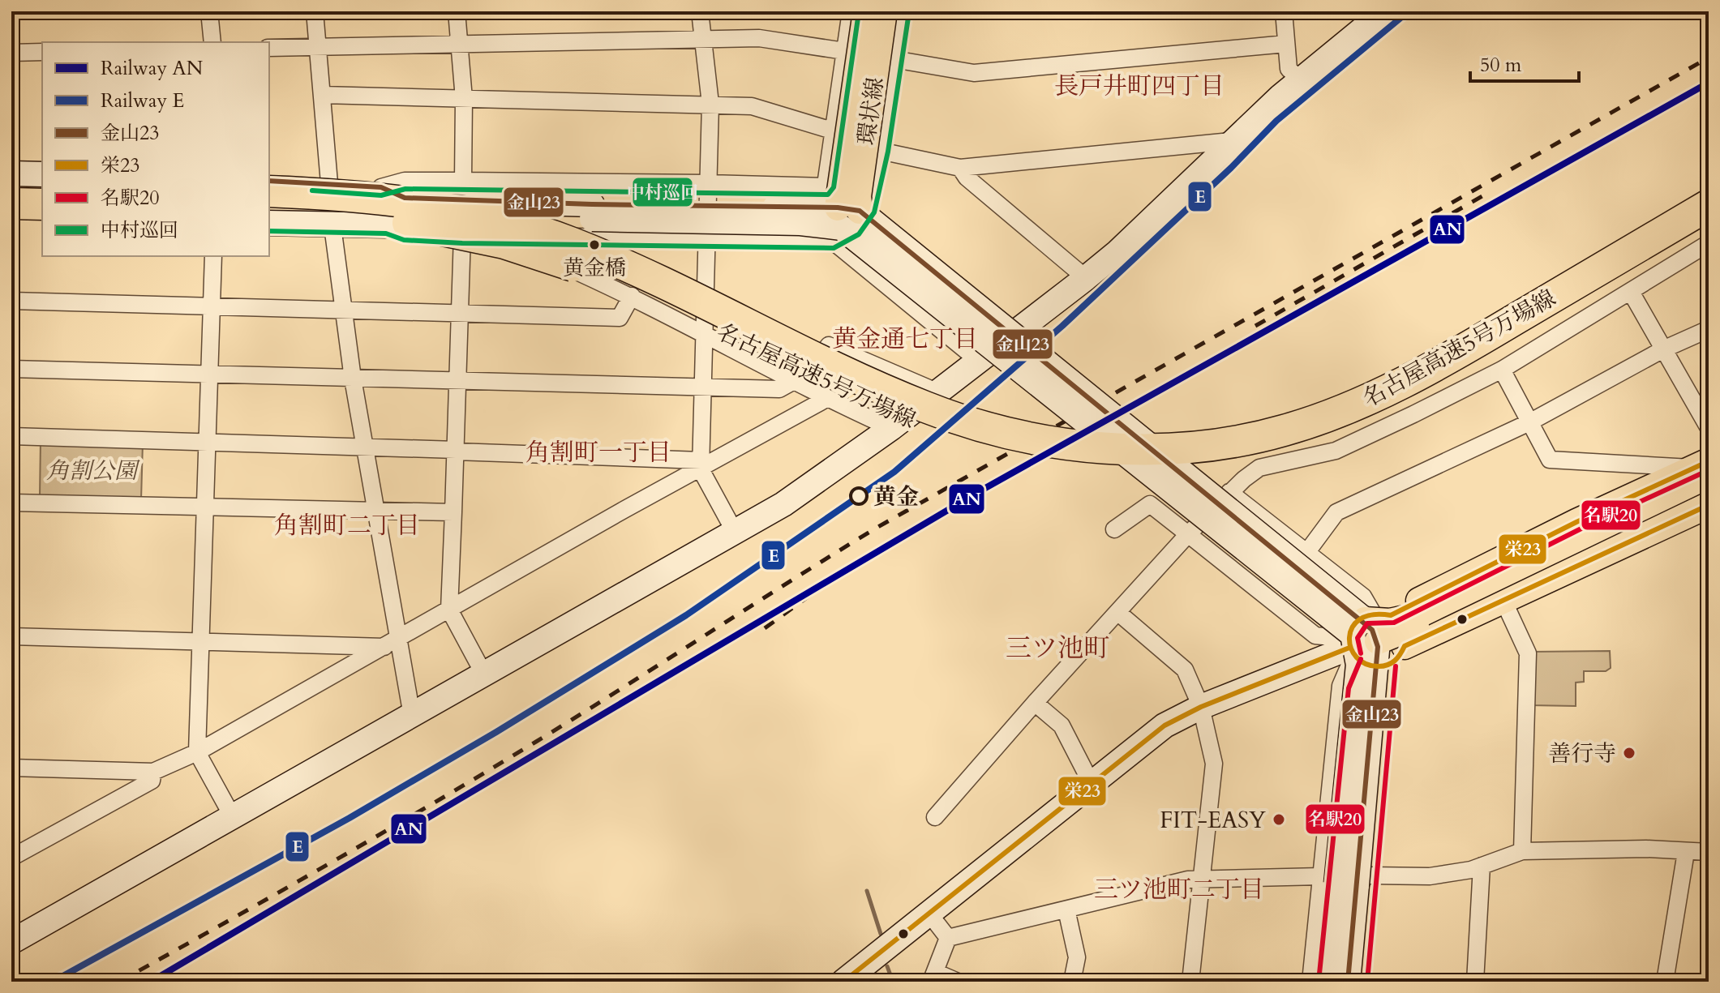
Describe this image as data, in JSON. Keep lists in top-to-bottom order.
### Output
{
  "streets": {
    "highway": ["名古屋高速5号万場線"],
    "main road": ["環状線"]
  },
  "districts": [
    "長戸井町四丁目",
    "黄金通七丁目",
    "角割町一丁目",
    "角割町二丁目",
    "三ツ池町",
    "三ツ池町二丁目"
  ],
  "parks": ["角割公園"],
  "places": [
    "黄金橋",
    "黄金",
    "善行寺",
    "FIT-EASY"
  ],
  "lines": [
    "rail line E",
    "transit line 中村巡回",
    "rail line AN",
    "transit line 金山23",
    "transit line 栄23",
    "transit line 名駅20"
  ],
  "legend": [
    "Railway AN",
    "Railway E",
    "金山23",
    "栄23",
    "名駅20",
    "中村巡回"
  ],
  "scale_bar": "50 m"
}
